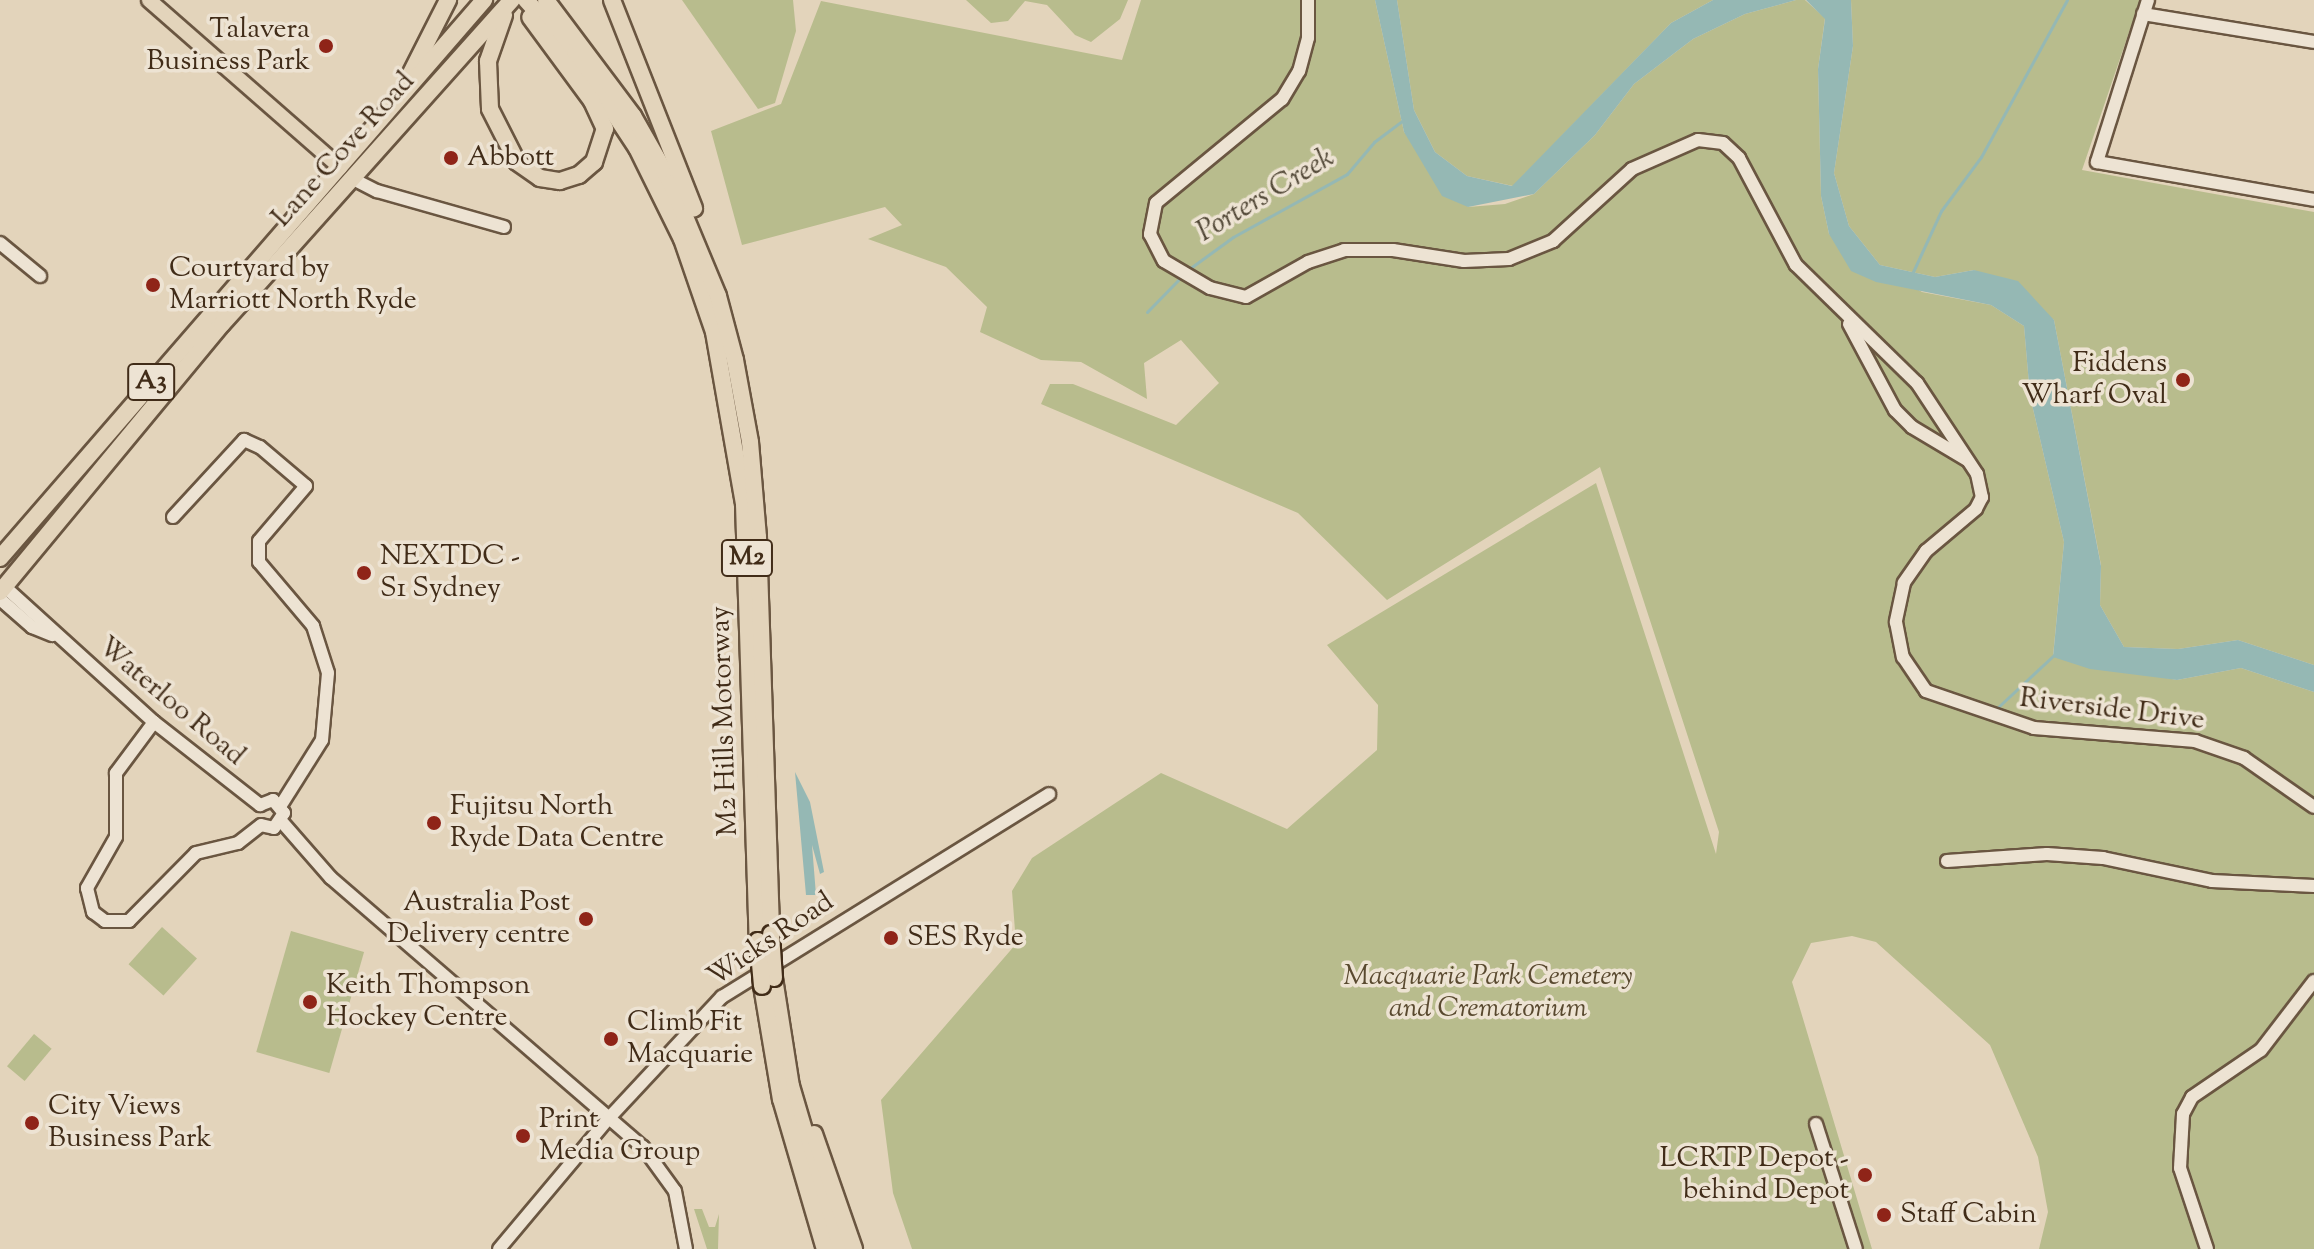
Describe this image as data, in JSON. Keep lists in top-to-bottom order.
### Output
{
  "streets": {
    "highway": [
      "Lane Cove Road",
      "A3",
      "M2",
      "M2 Hills Motorway"
    ],
    "street": ["Waterloo Road", "Riverside Drive", "Wicks Road"]
  },
  "crossings": [
    ["Lane Cove Road", "Waterloo Road"],
    ["M2", "M2 Hills Motorway"]
  ],
  "water": ["Porters Creek"],
  "parks": ["Macquarie Park Cemetery and Crematorium"],
  "places": [
    "Talavera Business Park",
    "Abbott",
    "Courtyard by Marriott North Ryde",
    "Fiddens Wharf Oval",
    "NEXTDC - S1 Sydney",
    "Fujitsu North Ryde Data Centre",
    "Australia Post Delivery centre",
    "SES Ryde",
    "Keith Thompson Hockey Centre",
    "Climb Fit Macquarie",
    "City Views Business Park",
    "Print Media Group",
    "LCRTP Depot - behind Depot",
    "Staff Cabin"
  ]
}
